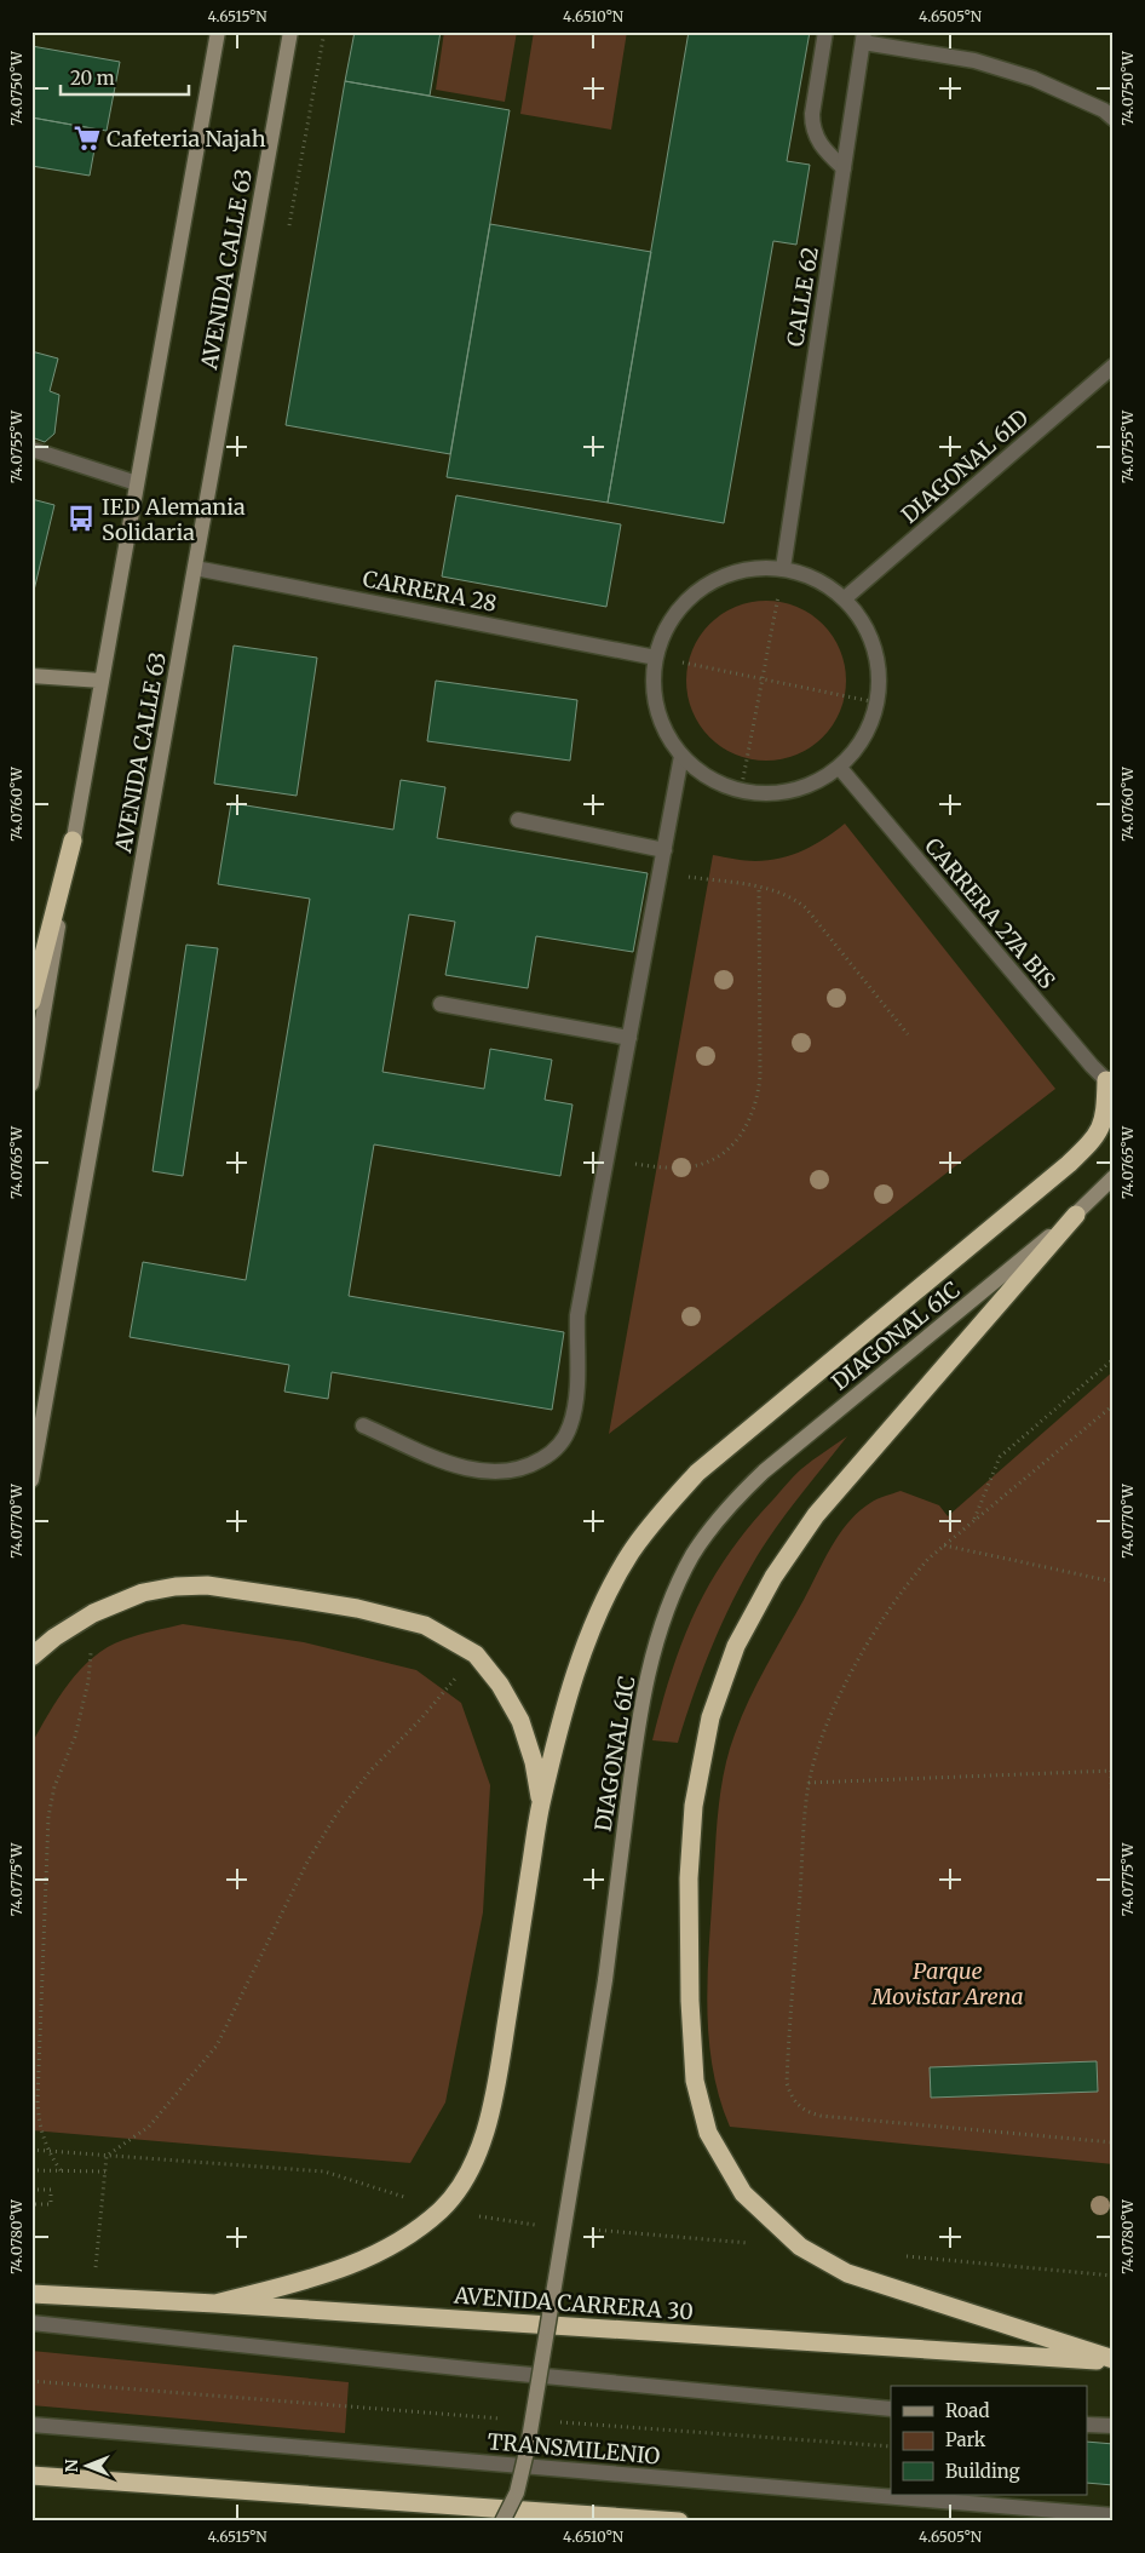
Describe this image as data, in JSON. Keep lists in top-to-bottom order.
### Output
{
  "streets": {
    "highway": ["AVENIDA CARRERA 30"],
    "main road": ["AVENIDA CALLE 63", "DIAGONAL 61C"],
    "street": [
      "CALLE 62",
      "DIAGONAL 61D",
      "CARRERA 28",
      "CARRERA 27A BIS",
      "TRANSMILENIO"
    ]
  },
  "crossings": [
    ["AVENIDA CALLE 63", "CARRERA 28"]
  ],
  "parks": ["Parque Movistar Arena"],
  "places": {
    "supermarket": ["Cafeteria Najah"],
    "bus stop": ["IED Alemania Solidaria"]
  },
  "legend": ["Road", "Park", "Building"],
  "scale_bar": "20 m",
  "north": "left",
  "coordinates": [
    "4.6515°N",
    "4.6510°N",
    "4.6505°N",
    "74.0750°W",
    "74.0755°W",
    "74.0760°W",
    "74.0765°W",
    "74.0770°W",
    "74.0775°W",
    "74.0780°W"
  ]
}
